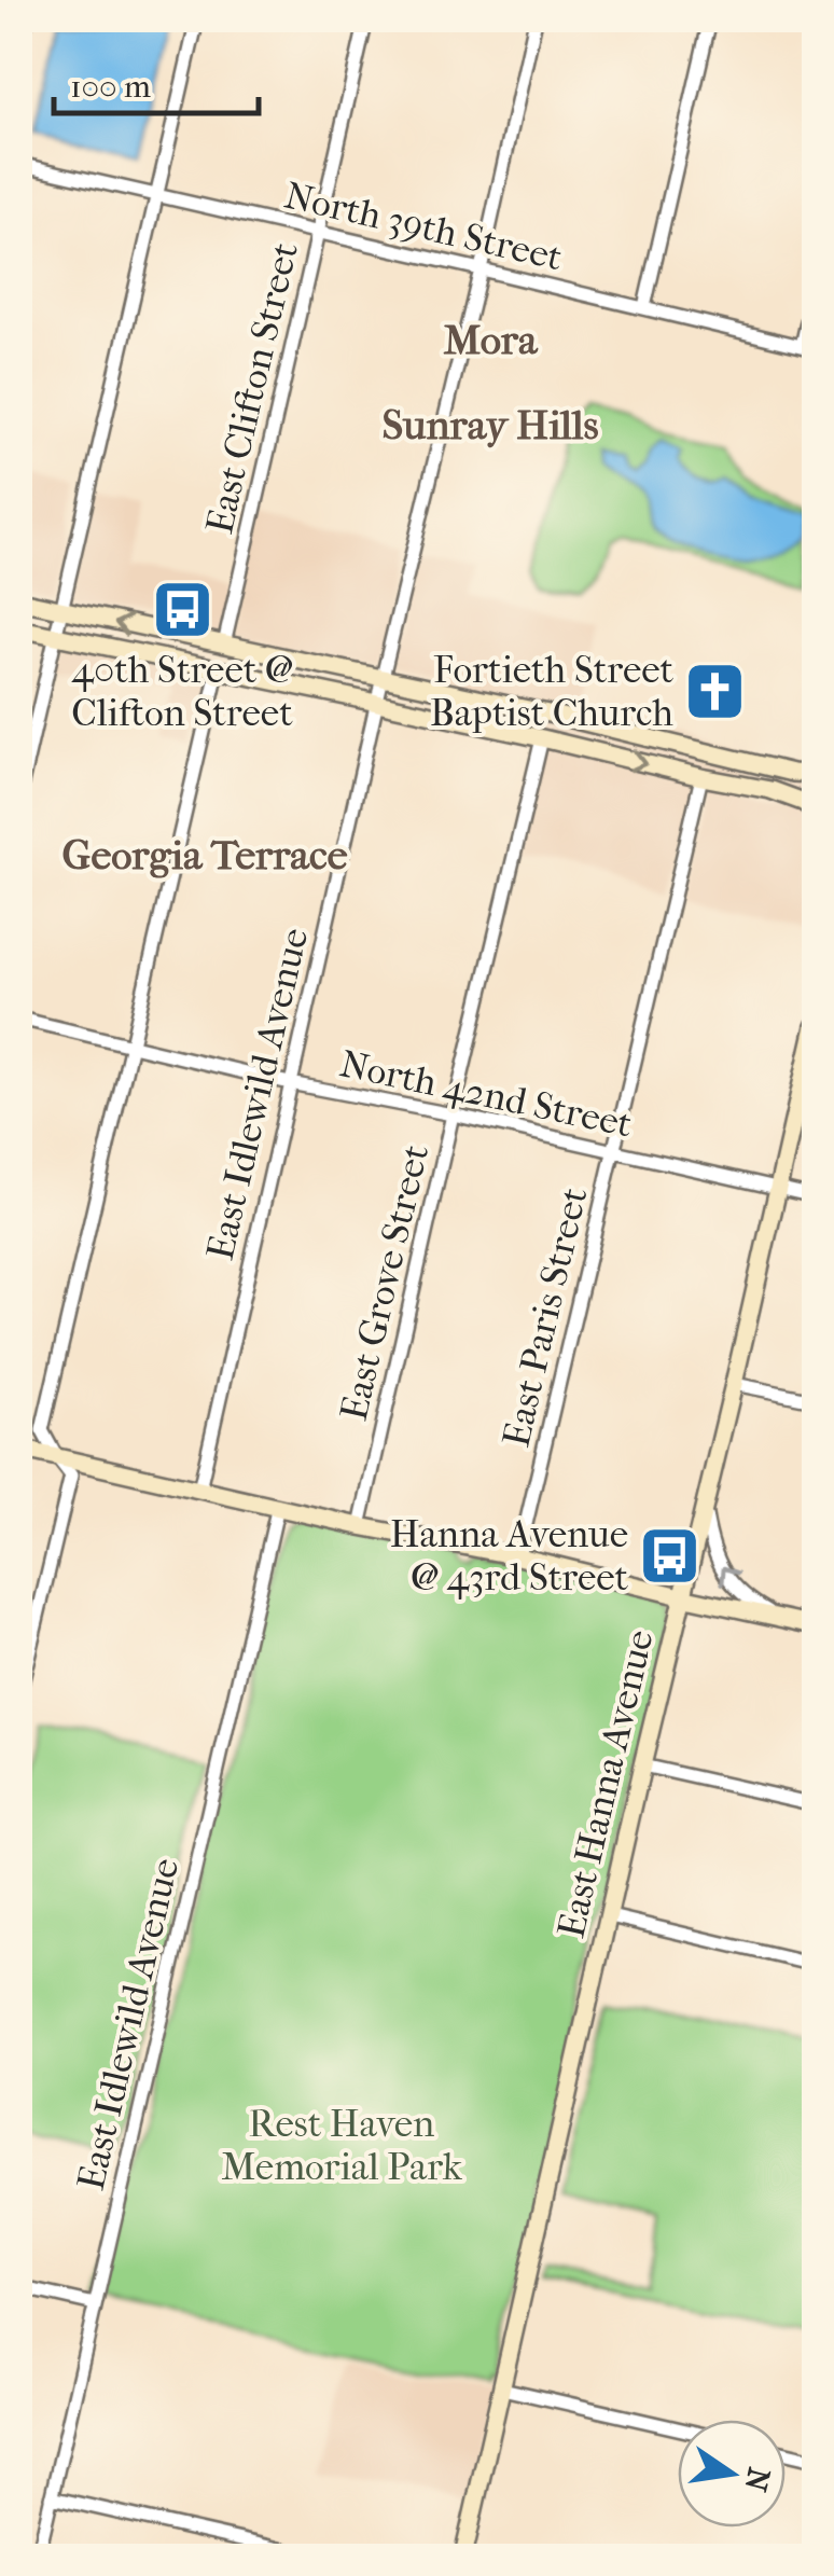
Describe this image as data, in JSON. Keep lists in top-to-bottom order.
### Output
{
  "streets": {
    "street": [
      "North 39th Street",
      "East Clifton Street",
      "East Idlewild Avenue",
      "North 42nd Street",
      "East Grove Street",
      "East Paris Street",
      "East Hanna Avenue"
    ]
  },
  "crossings": [
    ["North 39th Street", "East Clifton Street"],
    ["North 39th Street", "East Idlewild Avenue"],
    ["East Idlewild Avenue", "North 42nd Street"],
    ["North 42nd Street", "East Grove Street"],
    ["North 42nd Street", "East Paris Street"],
    ["North 42nd Street", "East Hanna Avenue"]
  ],
  "districts": ["Mora", "Sunray Hills", "Georgia Terrace"],
  "parks": ["Rest Haven Memorial Park"],
  "places": {
    "bus stop": ["40th Street @ Clifton Street", "Hanna Avenue @ 43rd Street"],
    "church": ["Fortieth Street Baptist Church"]
  },
  "scale_bar": "100 m",
  "north": "right"
}
